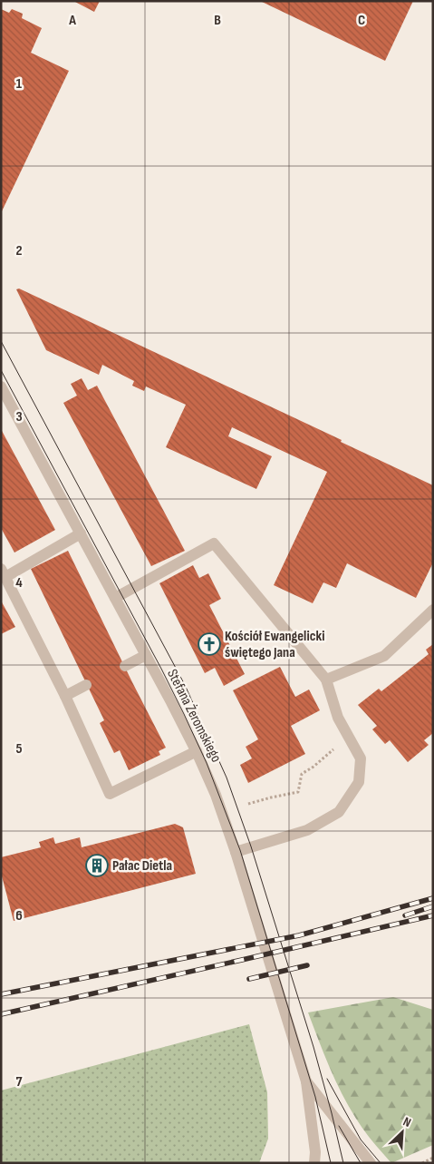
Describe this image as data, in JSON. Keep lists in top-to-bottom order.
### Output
{
  "streets": {
    "street": ["Stefana Żeromskiego"]
  },
  "places": {
    "church": ["Kościół Ewangelicki świętego Jana"],
    "building": ["Pałac Dietla"]
  },
  "north": "top right",
  "grid": {
    "columns": ["A", "B", "C"],
    "rows": [
      "1",
      "2",
      "3",
      "4",
      "5",
      "6",
      "7"
    ]
  }
}
